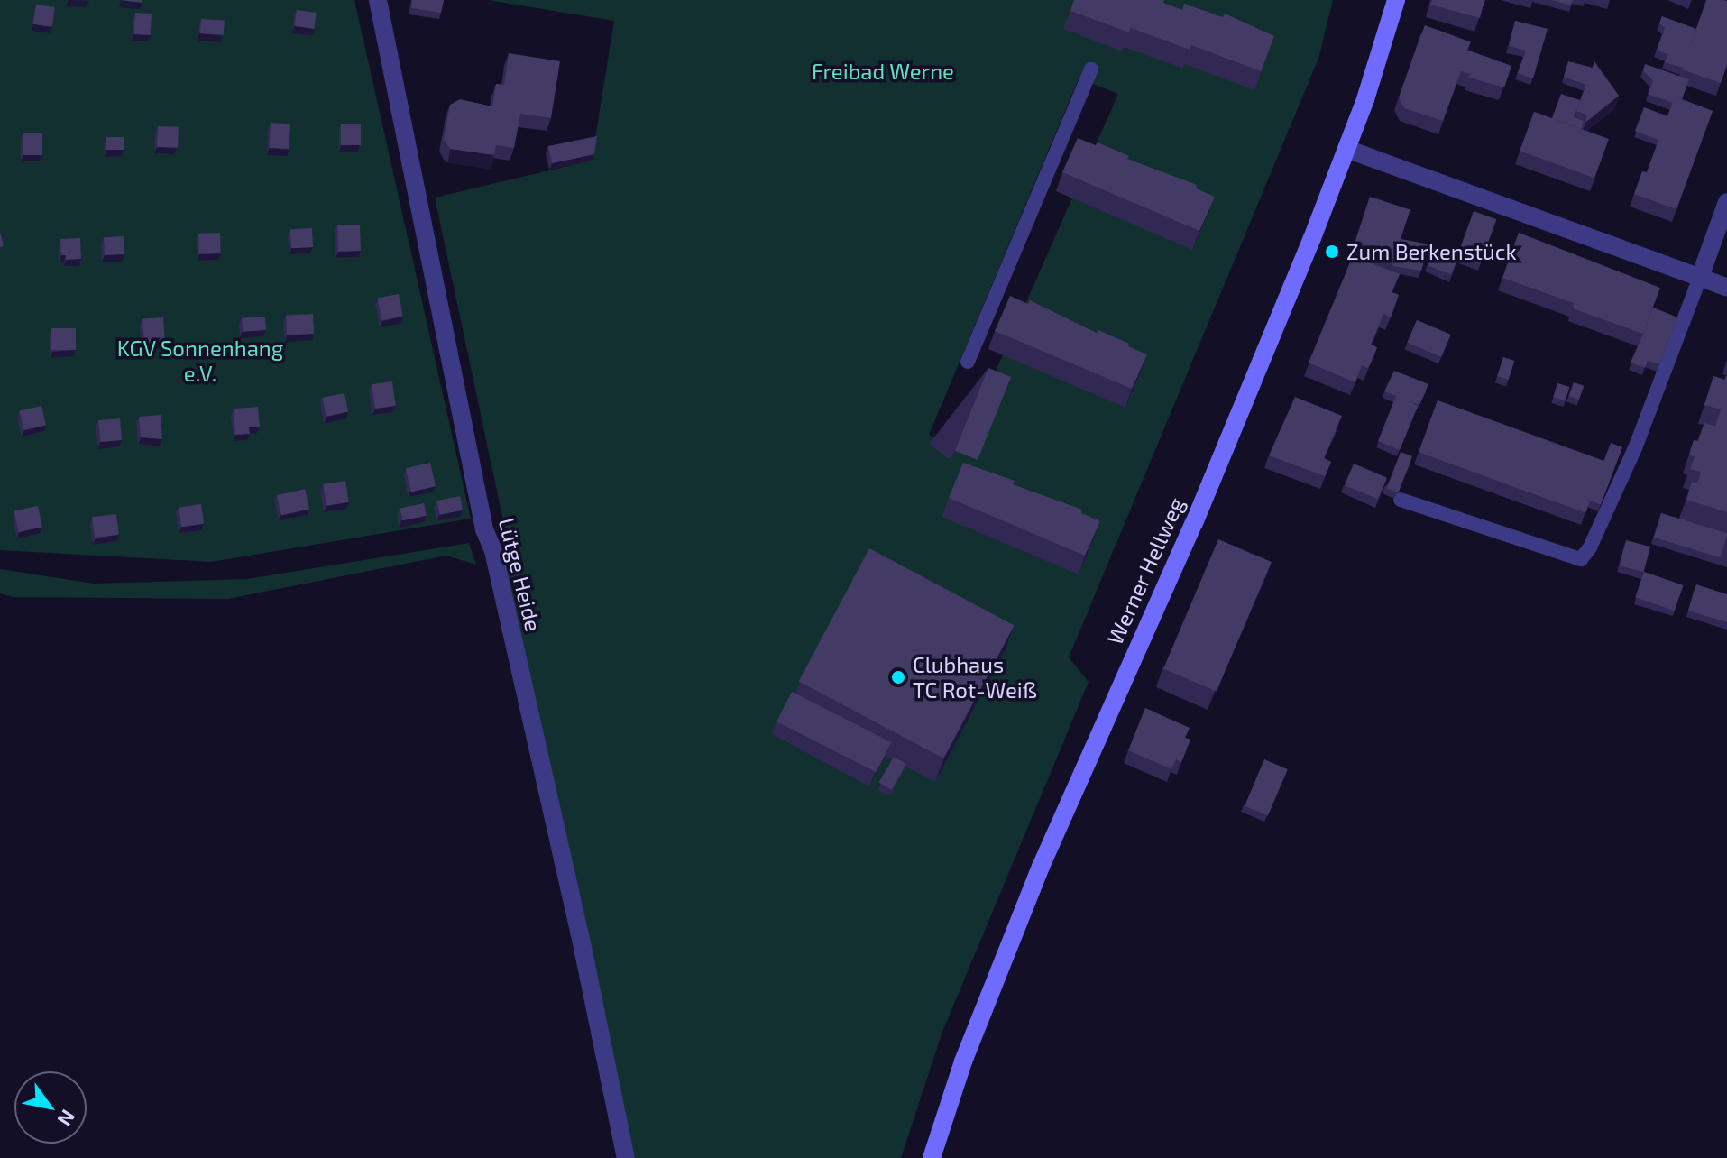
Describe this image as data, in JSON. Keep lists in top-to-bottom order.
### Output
{
  "streets": {
    "main road": ["Werner Hellweg"],
    "street": ["Lütge Heide"]
  },
  "parks": ["Freibad Werne", "KGV Sonnenhang e.V."],
  "places": ["Zum Berkenstück", "Clubhaus TC Rot-Weiß"],
  "north": "bottom right"
}
